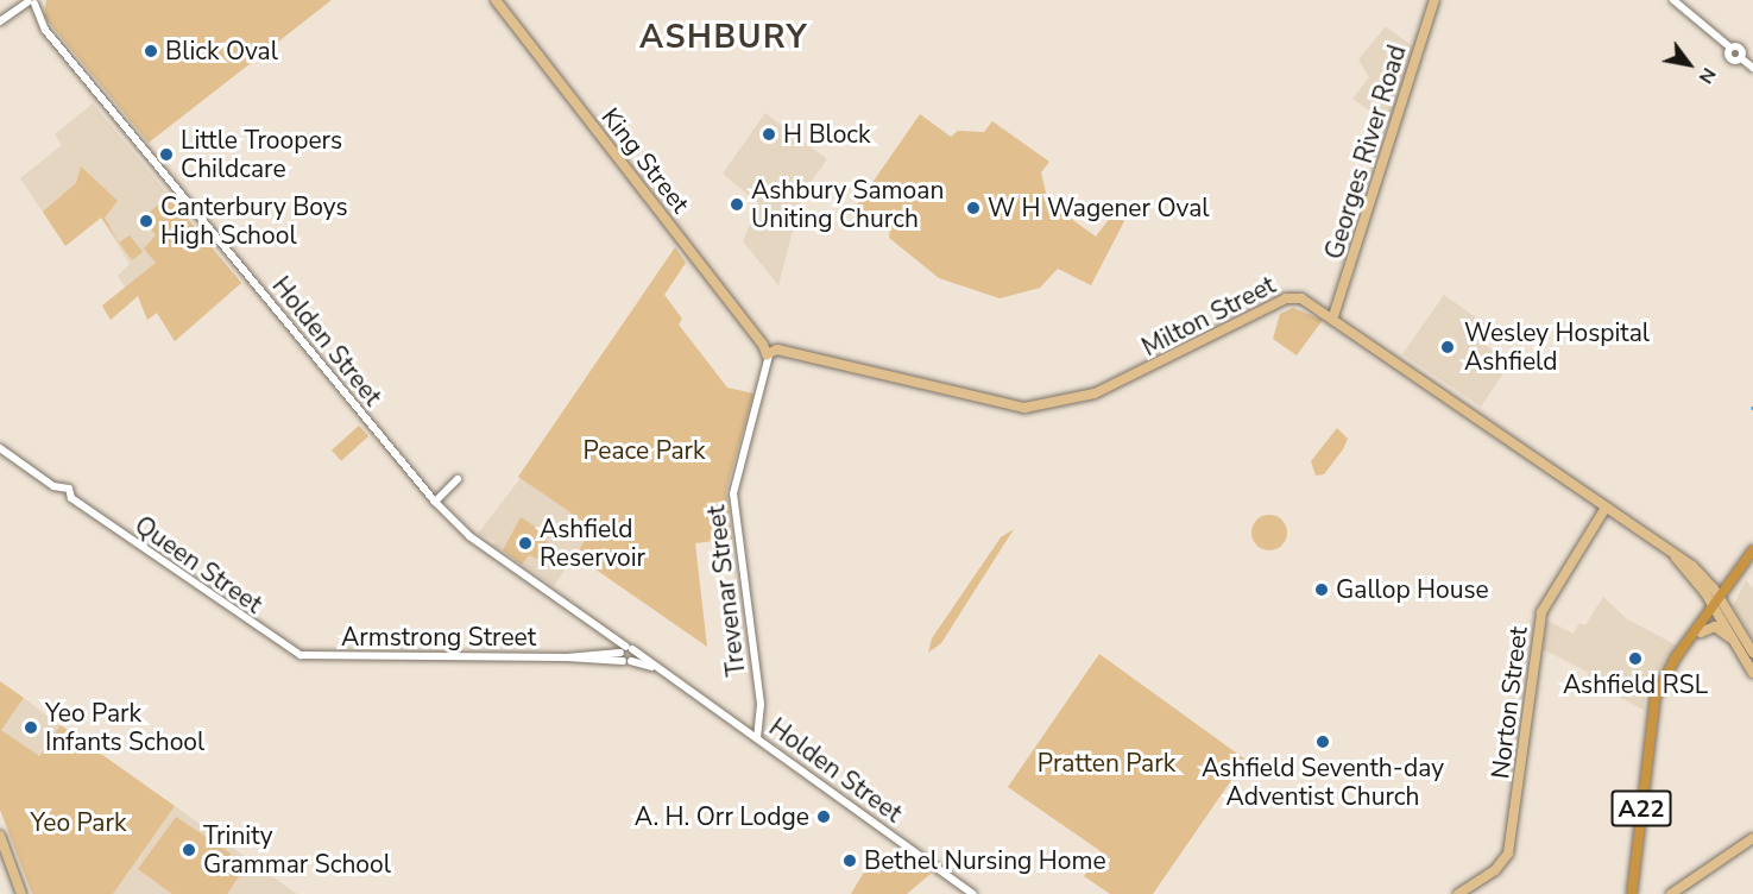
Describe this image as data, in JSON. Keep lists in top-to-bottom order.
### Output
{
  "streets": {
    "highway": ["A22"],
    "main road": [
      "Georges River Road",
      "King Street",
      "Milton Street",
      "Norton Street"
    ],
    "street": [
      "Holden Street",
      "Queen Street",
      "Trevenar Street",
      "Armstrong Street"
    ]
  },
  "crossings": [
    ["Georges River Road", "Milton Street"],
    ["King Street", "Milton Street"],
    ["King Street", "Trevenar Street"],
    ["Milton Street", "Trevenar Street"],
    ["Milton Street", "Norton Street"],
    ["Milton Street", "A22"],
    ["Holden Street", "Trevenar Street"],
    ["Holden Street", "Armstrong Street"],
    ["Queen Street", "Armstrong Street"]
  ],
  "districts": ["ASHBURY"],
  "parks": ["Peace Park", "Pratten Park", "Yeo Park"],
  "places": [
    "Blick Oval",
    "H Block",
    "Little Troopers Childcare",
    "Ashbury Samoan Uniting Church",
    "W H Wagener Oval",
    "Canterbury Boys High School",
    "Wesley Hospital Ashfield",
    "Ashfield Reservoir",
    "Gallop House",
    "Ashfield RSL",
    "Yeo Park Infants School",
    "Ashfield Seventh-day Adventist Church",
    "A. H. Orr Lodge",
    "Trinity Grammar School",
    "Bethel Nursing Home"
  ],
  "north": "bottom right"
}
